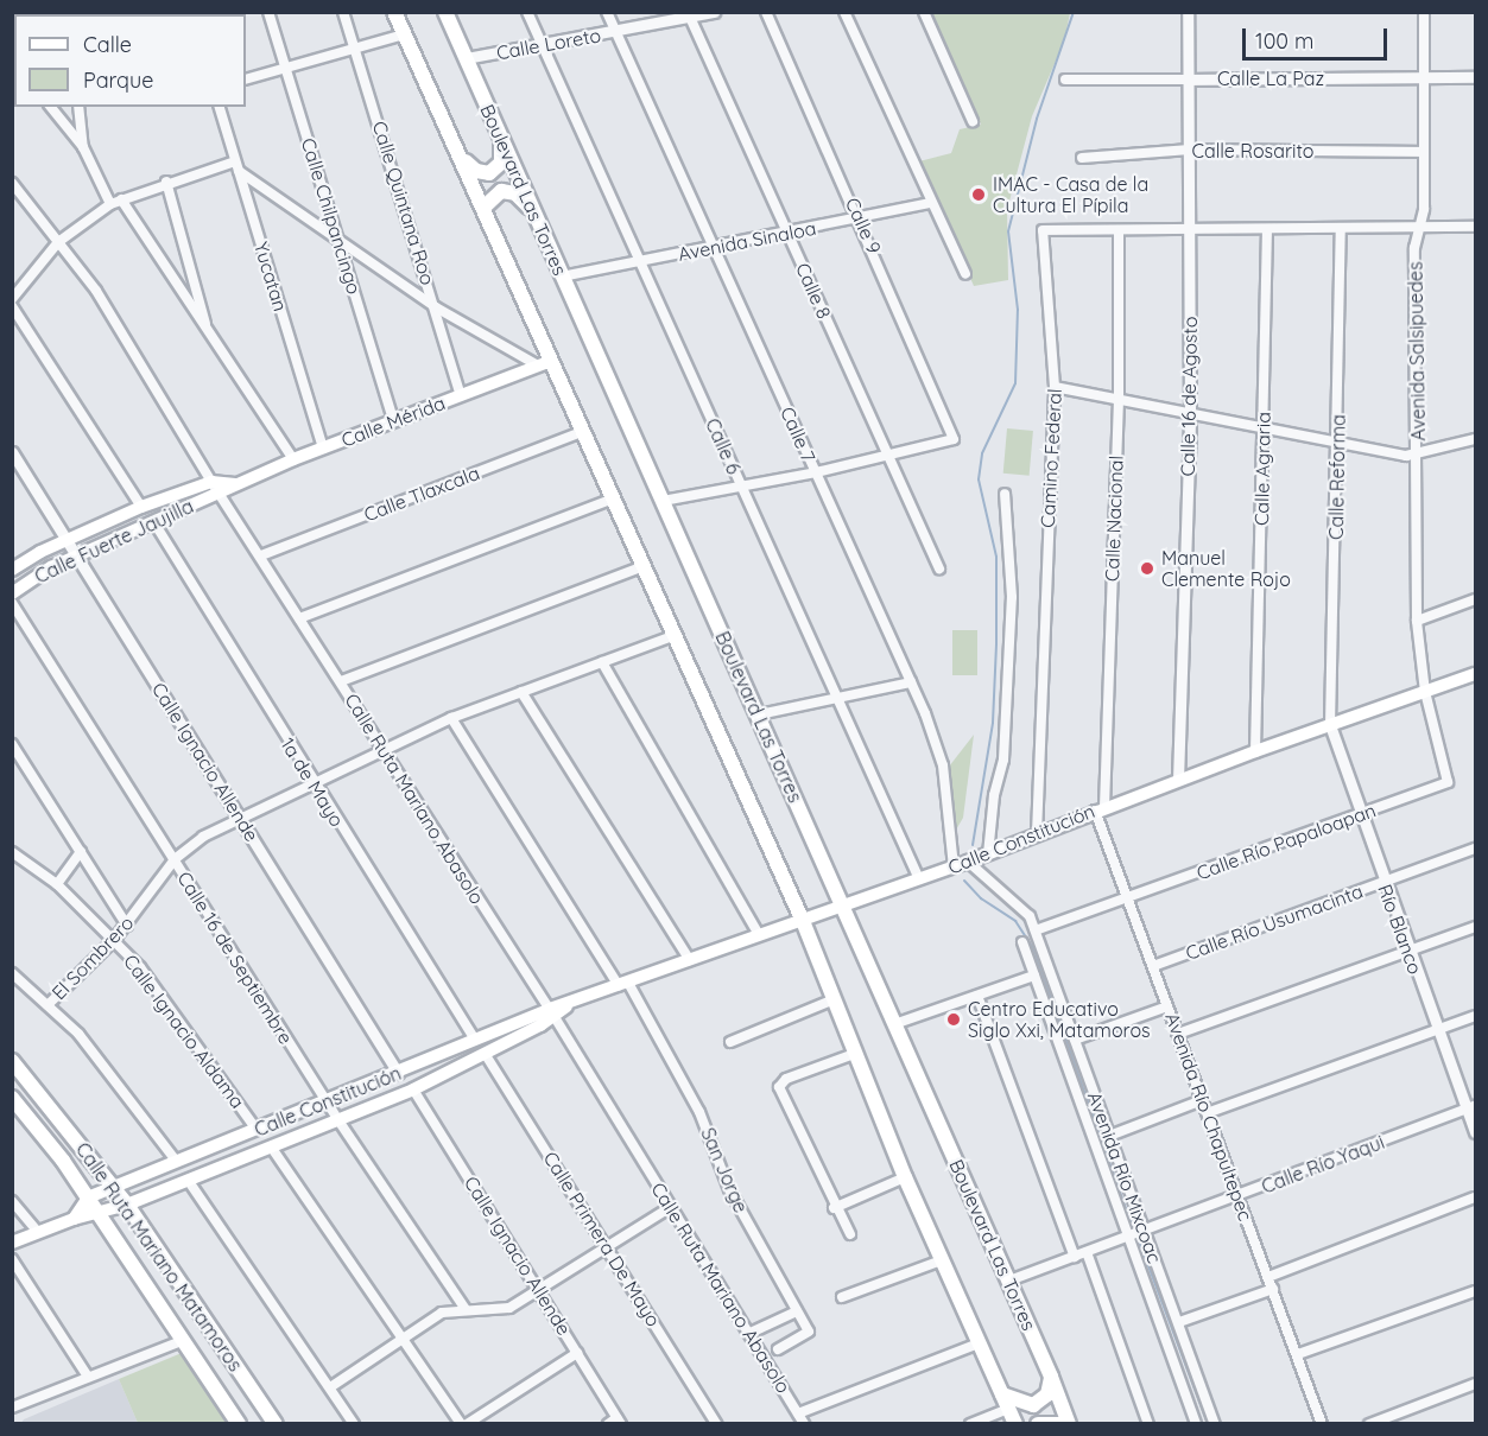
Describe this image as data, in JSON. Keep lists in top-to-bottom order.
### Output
{
  "streets": {
    "main road": [
      "Boulevard Las Torres",
      "Calle Mérida",
      "Calle Fuerte Jaujilla",
      "Calle Constitución",
      "Calle Ruta Mariano Matamoros"
    ],
    "street": [
      "Calle Loreto",
      "Calle La Paz",
      "Calle Rosarito",
      "Calle Quintana Roo",
      "Calle Chilpancingo",
      "Calle 9",
      "Avenida Sinaloa",
      "Yucatan",
      "Calle 8",
      "Avenida Salsipuedes",
      "Calle 16 de Agosto",
      "Calle 7",
      "Calle 6",
      "Camino Federal",
      "Calle Agraria",
      "Calle Reforma",
      "Calle Tlaxcala",
      "Calle Nacional",
      "Calle Ignacio Allende",
      "1a de Mayo",
      "Calle Ruta Mariano Abasolo",
      "Calle Río Papaloapan",
      "Calle Río Usumacinta",
      "Río Blanco",
      "El Sombrero",
      "Calle 16 de Septiembre",
      "Calle Ignacio Aldama",
      "Avenida Río Chapultepec",
      "Calle Río Yaqui",
      "San Jorge",
      "Avenida Río Mixcoac",
      "Calle Primera De Mayo"
    ]
  },
  "crossings": [
    ["Calle Loreto", "Boulevard Las Torres"],
    ["Calle Loreto", "Calle 8"],
    ["Calle Loreto", "Calle 7"],
    ["Calle Loreto", "Calle 6"],
    ["Calle La Paz", "Avenida Salsipuedes"],
    ["Calle La Paz", "Calle 16 de Agosto"],
    ["Calle Rosarito", "Avenida Salsipuedes"],
    ["Calle Rosarito", "Calle 16 de Agosto"],
    ["Boulevard Las Torres", "Avenida Sinaloa"],
    ["Boulevard Las Torres", "Calle Constitución"],
    ["Boulevard Las Torres", "Calle Río Yaqui"],
    ["Calle Quintana Roo", "Calle Mérida"],
    ["Calle Chilpancingo", "Calle Mérida"],
    ["Calle 9", "Avenida Sinaloa"],
    ["Calle 9", "Calle 8"],
    ["Avenida Sinaloa", "Calle 8"],
    ["Avenida Sinaloa", "Calle 7"],
    ["Avenida Sinaloa", "Calle 6"],
    ["Yucatan", "Calle Mérida"],
    ["Avenida Salsipuedes", "Camino Federal"],
    ["Avenida Salsipuedes", "Calle Constitución"],
    ["Avenida Salsipuedes", "Calle Río Papaloapan"],
    ["Calle 16 de Agosto", "Camino Federal"],
    ["Calle 16 de Agosto", "Calle Constitución"],
    ["Calle Mérida", "Calle Fuerte Jaujilla"],
    ["Calle Mérida", "Calle Ruta Mariano Abasolo"],
    ["Calle 7", "Calle Constitución"],
    ["Calle 6", "Calle Constitución"],
    ["Camino Federal", "Calle Agraria"],
    ["Camino Federal", "Calle Reforma"],
    ["Camino Federal", "Calle Nacional"],
    ["Camino Federal", "Calle Constitución"],
    ["Calle Agraria", "Calle Constitución"],
    ["Calle Reforma", "Calle Constitución"],
    ["Calle Reforma", "Río Blanco"],
    ["Calle Tlaxcala", "Calle Ruta Mariano Abasolo"],
    ["Calle Nacional", "Calle Constitución"],
    ["Calle Nacional", "Avenida Río Chapultepec"],
    ["Calle Fuerte Jaujilla", "Calle Ignacio Allende"],
    ["Calle Fuerte Jaujilla", "1a de Mayo"],
    ["Calle Fuerte Jaujilla", "Calle Ruta Mariano Abasolo"],
    ["Calle Ignacio Allende", "Calle Constitución"],
    ["Calle Ignacio Allende", "El Sombrero"],
    ["1a de Mayo", "Calle Constitución"],
    ["1a de Mayo", "El Sombrero"],
    ["Calle Ruta Mariano Abasolo", "Calle Constitución"],
    ["Calle Ruta Mariano Abasolo", "El Sombrero"],
    ["Calle Constitución", "Calle Río Papaloapan"],
    ["Calle Constitución", "Río Blanco"],
    ["Calle Constitución", "Calle 16 de Septiembre"],
    ["Calle Constitución", "Calle Ignacio Aldama"],
    ["Calle Constitución", "Avenida Río Chapultepec"],
    ["Calle Constitución", "San Jorge"],
    ["Calle Constitución", "Avenida Río Mixcoac"],
    ["Calle Constitución", "Calle Primera De Mayo"],
    ["Calle Constitución", "Calle Ruta Mariano Matamoros"],
    ["Calle Río Papaloapan", "Río Blanco"],
    ["Calle Río Papaloapan", "Avenida Río Chapultepec"],
    ["Calle Río Papaloapan", "Avenida Río Mixcoac"],
    ["Calle Río Usumacinta", "Río Blanco"],
    ["Calle Río Usumacinta", "Avenida Río Chapultepec"],
    ["Río Blanco", "Calle Río Yaqui"],
    ["El Sombrero", "Calle 16 de Septiembre"],
    ["El Sombrero", "Calle Ignacio Aldama"],
    ["El Sombrero", "San Jorge"],
    ["Avenida Río Chapultepec", "Calle Río Yaqui"],
    ["Calle Río Yaqui", "Avenida Río Mixcoac"]
  ],
  "places": ["IMAC - Casa de la Cultura El Pípila", "Manuel Clemente Rojo", "Centro Educativo Siglo Xxi, Matamoros"],
  "legend": ["Calle", "Parque"],
  "scale_bar": "100 m"
}
